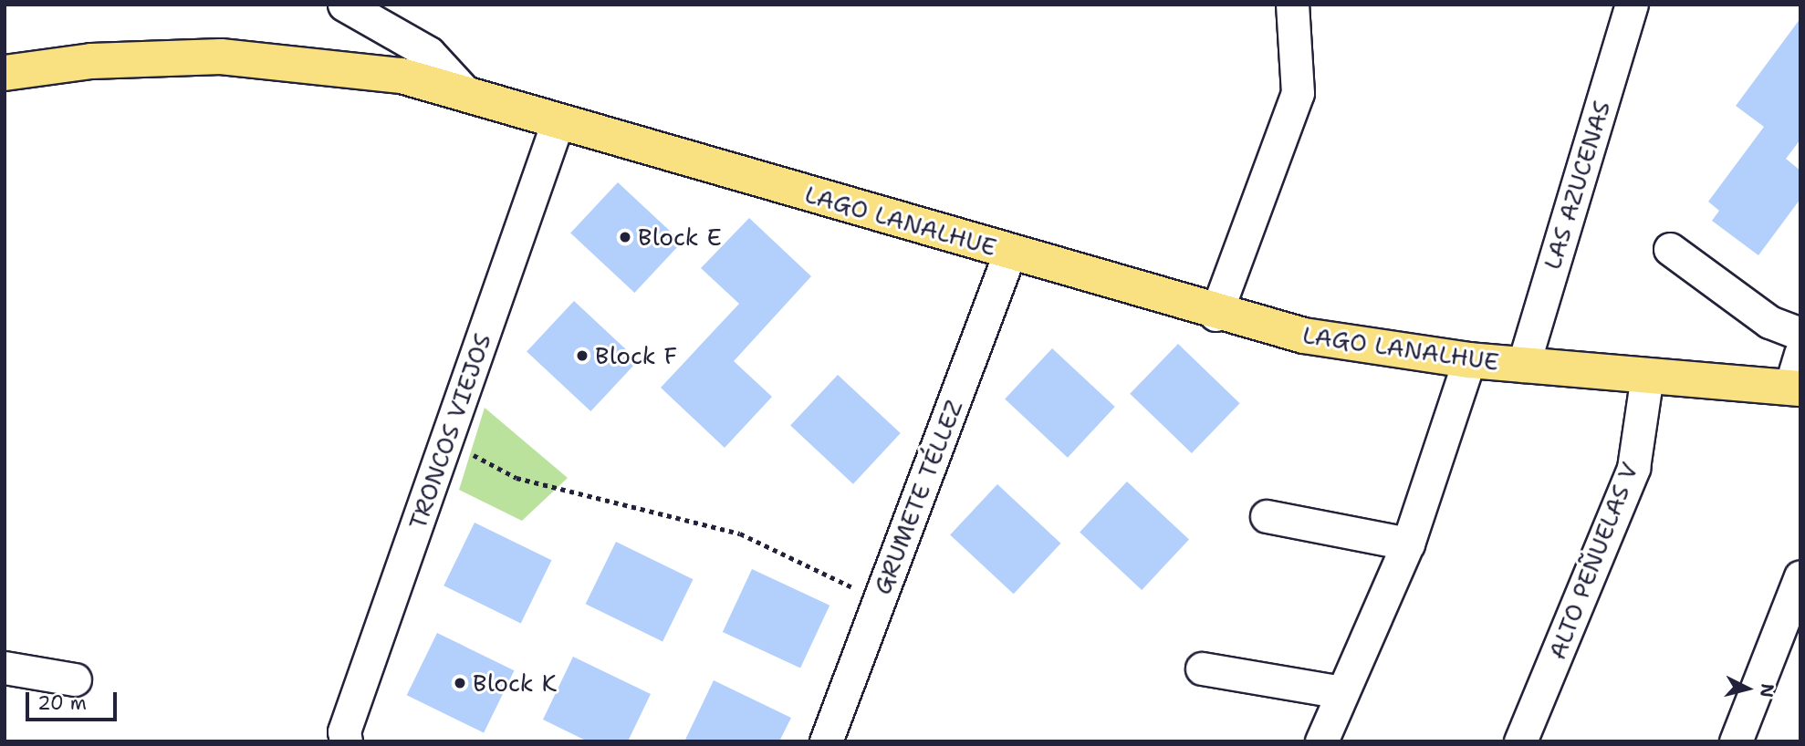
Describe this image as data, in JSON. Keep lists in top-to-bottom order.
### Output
{
  "streets": {
    "main road": ["LAGO LANALHUE"],
    "street": [
      "LAS AZUCENAS",
      "TRONCOS VIEJOS",
      "GRUMETE TÉLLEZ",
      "ALTO PEÑUELAS V"
    ]
  },
  "crossings": [
    ["LAS AZUCENAS", "LAGO LANALHUE"],
    ["LAGO LANALHUE", "TRONCOS VIEJOS"],
    ["LAGO LANALHUE", "GRUMETE TÉLLEZ"],
    ["LAGO LANALHUE", "ALTO PEÑUELAS V"]
  ],
  "places": ["Block E", "Block F", "Block K"],
  "scale_bar": "20 m",
  "north": "right"
}
